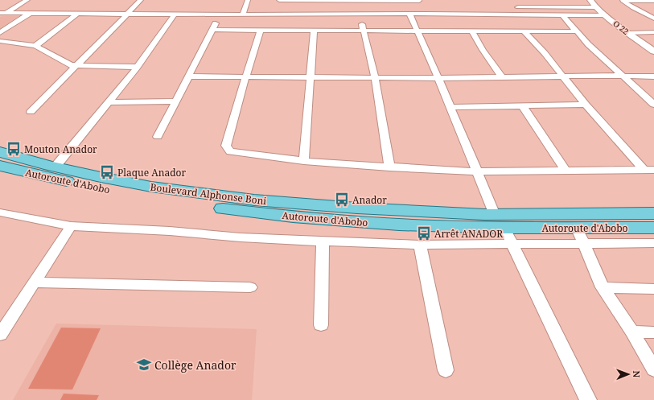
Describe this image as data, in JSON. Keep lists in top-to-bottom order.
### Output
{
  "streets": {
    "main road": ["Autoroute d'Abobo", "Boulevard Alphonse Boni"],
    "street": ["O 22"]
  },
  "crossings": [
    ["Autoroute d'Abobo", "Boulevard Alphonse Boni"]
  ],
  "places": {
    "bus stop": [
      "Mouton Anador",
      "Plaque Anador",
      "Anador",
      "Arrêt ANADOR"
    ],
    "school or university": ["Collège Anador"]
  },
  "north": "right"
}
